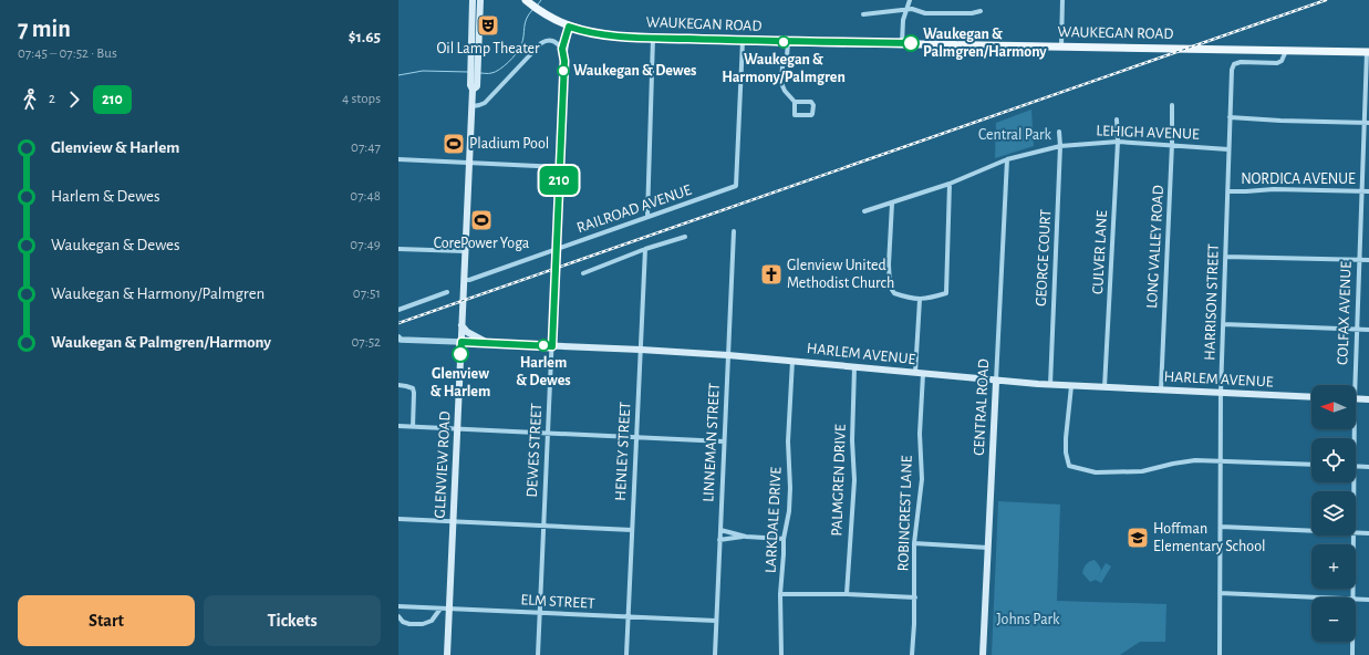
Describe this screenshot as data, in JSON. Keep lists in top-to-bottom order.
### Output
{
  "streets": {
    "main road": [
      "WAUKEGAN ROAD",
      "HARLEM AVENUE",
      "CENTRAL ROAD",
      "GLENVIEW ROAD"
    ],
    "street": [
      "LEHIGH AVENUE",
      "NORDICA AVENUE",
      "RAILROAD AVENUE",
      "LONG VALLEY ROAD",
      "CULVER LANE",
      "GEORGE COURT",
      "HARRISON STREET",
      "COLFAX AVENUE",
      "LINNEMAN STREET",
      "DEWES STREET",
      "HENLEY STREET",
      "PALMGREN DRIVE",
      "ROBINCREST LANE",
      "LARKDALE DRIVE",
      "ELM STREET"
    ]
  },
  "crossings": [
    ["WAUKEGAN ROAD", "RAILROAD AVENUE"],
    ["WAUKEGAN ROAD", "HARRISON STREET"],
    ["WAUKEGAN ROAD", "COLFAX AVENUE"],
    ["WAUKEGAN ROAD", "DEWES STREET"],
    ["LEHIGH AVENUE", "LONG VALLEY ROAD"],
    ["LEHIGH AVENUE", "CULVER LANE"],
    ["LEHIGH AVENUE", "GEORGE COURT"],
    ["LEHIGH AVENUE", "HARRISON STREET"],
    ["LEHIGH AVENUE", "CENTRAL ROAD"],
    ["NORDICA AVENUE", "HARRISON STREET"],
    ["NORDICA AVENUE", "COLFAX AVENUE"],
    ["RAILROAD AVENUE", "DEWES STREET"],
    ["RAILROAD AVENUE", "GLENVIEW ROAD"],
    ["LONG VALLEY ROAD", "HARLEM AVENUE"],
    ["CULVER LANE", "HARLEM AVENUE"],
    ["GEORGE COURT", "HARLEM AVENUE"],
    ["HARRISON STREET", "HARLEM AVENUE"],
    ["HARLEM AVENUE", "CENTRAL ROAD"],
    ["HARLEM AVENUE", "LINNEMAN STREET"],
    ["HARLEM AVENUE", "DEWES STREET"],
    ["HARLEM AVENUE", "HENLEY STREET"],
    ["HARLEM AVENUE", "GLENVIEW ROAD"],
    ["HARLEM AVENUE", "PALMGREN DRIVE"],
    ["HARLEM AVENUE", "ROBINCREST LANE"],
    ["HARLEM AVENUE", "LARKDALE DRIVE"],
    ["LINNEMAN STREET", "ELM STREET"],
    ["DEWES STREET", "ELM STREET"],
    ["HENLEY STREET", "ELM STREET"],
    ["GLENVIEW ROAD", "ELM STREET"]
  ],
  "parks": ["Central Park", "Johns Park"],
  "places": {
    "theatre": ["Oil Lamp Theater"],
    "other": [
      "Waukegan & Harmony/Palmgren",
      "Waukegan & Palmgren/Harmony",
      "Waukegan & Dewes",
      "Harlem & Dewes",
      "Glenview & Harlem"
    ],
    "sports": ["Pladium Pool", "CorePower Yoga"],
    "church": ["Glenview United Methodist Church"],
    "school or university": ["Hoffman Elementary School"]
  },
  "lines": ["bus line 210"],
  "north": "left",
  "page": {
    "heading": ["7 min", "07:45 – 07:52 · Bus", "$1.65"],
    "on_map": "210",
    "legs": ["2", "210", "4 stops"],
    "list": [
      {
        "name": "Glenview & Harlem",
        "value": "07:47"
      },
      {
        "name": "Harlem & Dewes",
        "value": "07:48"
      },
      {
        "name": "Waukegan & Dewes",
        "value": "07:49"
      },
      {
        "name": "Waukegan & Harmony/Palmgren",
        "value": "07:51"
      },
      {
        "name": "Waukegan & Palmgren/Harmony",
        "value": "07:52"
      }
    ],
    "map_buttons": ["+", "−"],
    "buttons": ["Start", "Tickets"]
  }
}
